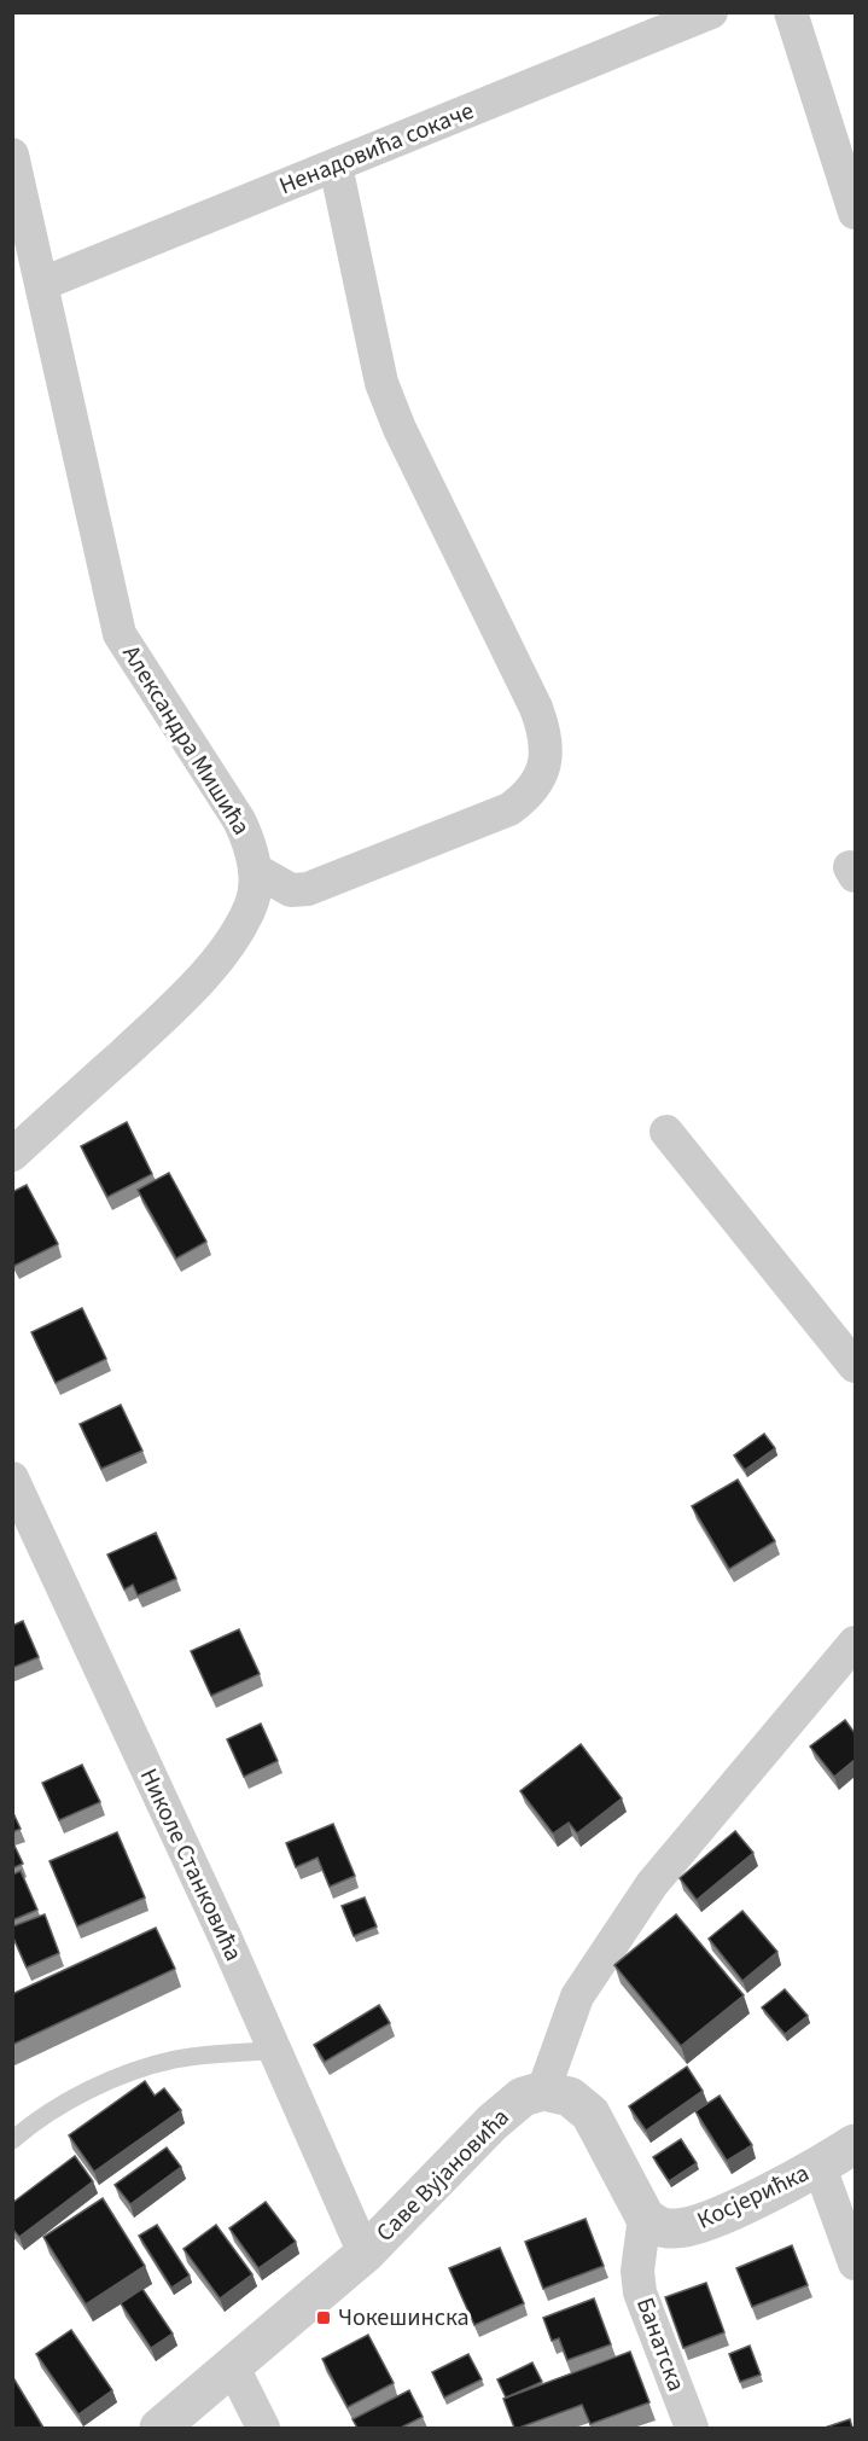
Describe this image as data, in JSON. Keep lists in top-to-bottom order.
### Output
{
  "streets": {
    "street": [
      "Ненадовића сокаче",
      "Александра Мишића",
      "Николе Станковића",
      "Саве Вујановића",
      "Косјерићка",
      "Банатска"
    ]
  },
  "crossings": [
    ["Ненадовића сокаче", "Александра Мишића"],
    ["Николе Станковића", "Саве Вујановића"],
    ["Косјерићка", "Банатска"]
  ],
  "places": {
    "transit": ["Чокешинска"]
  }
}
